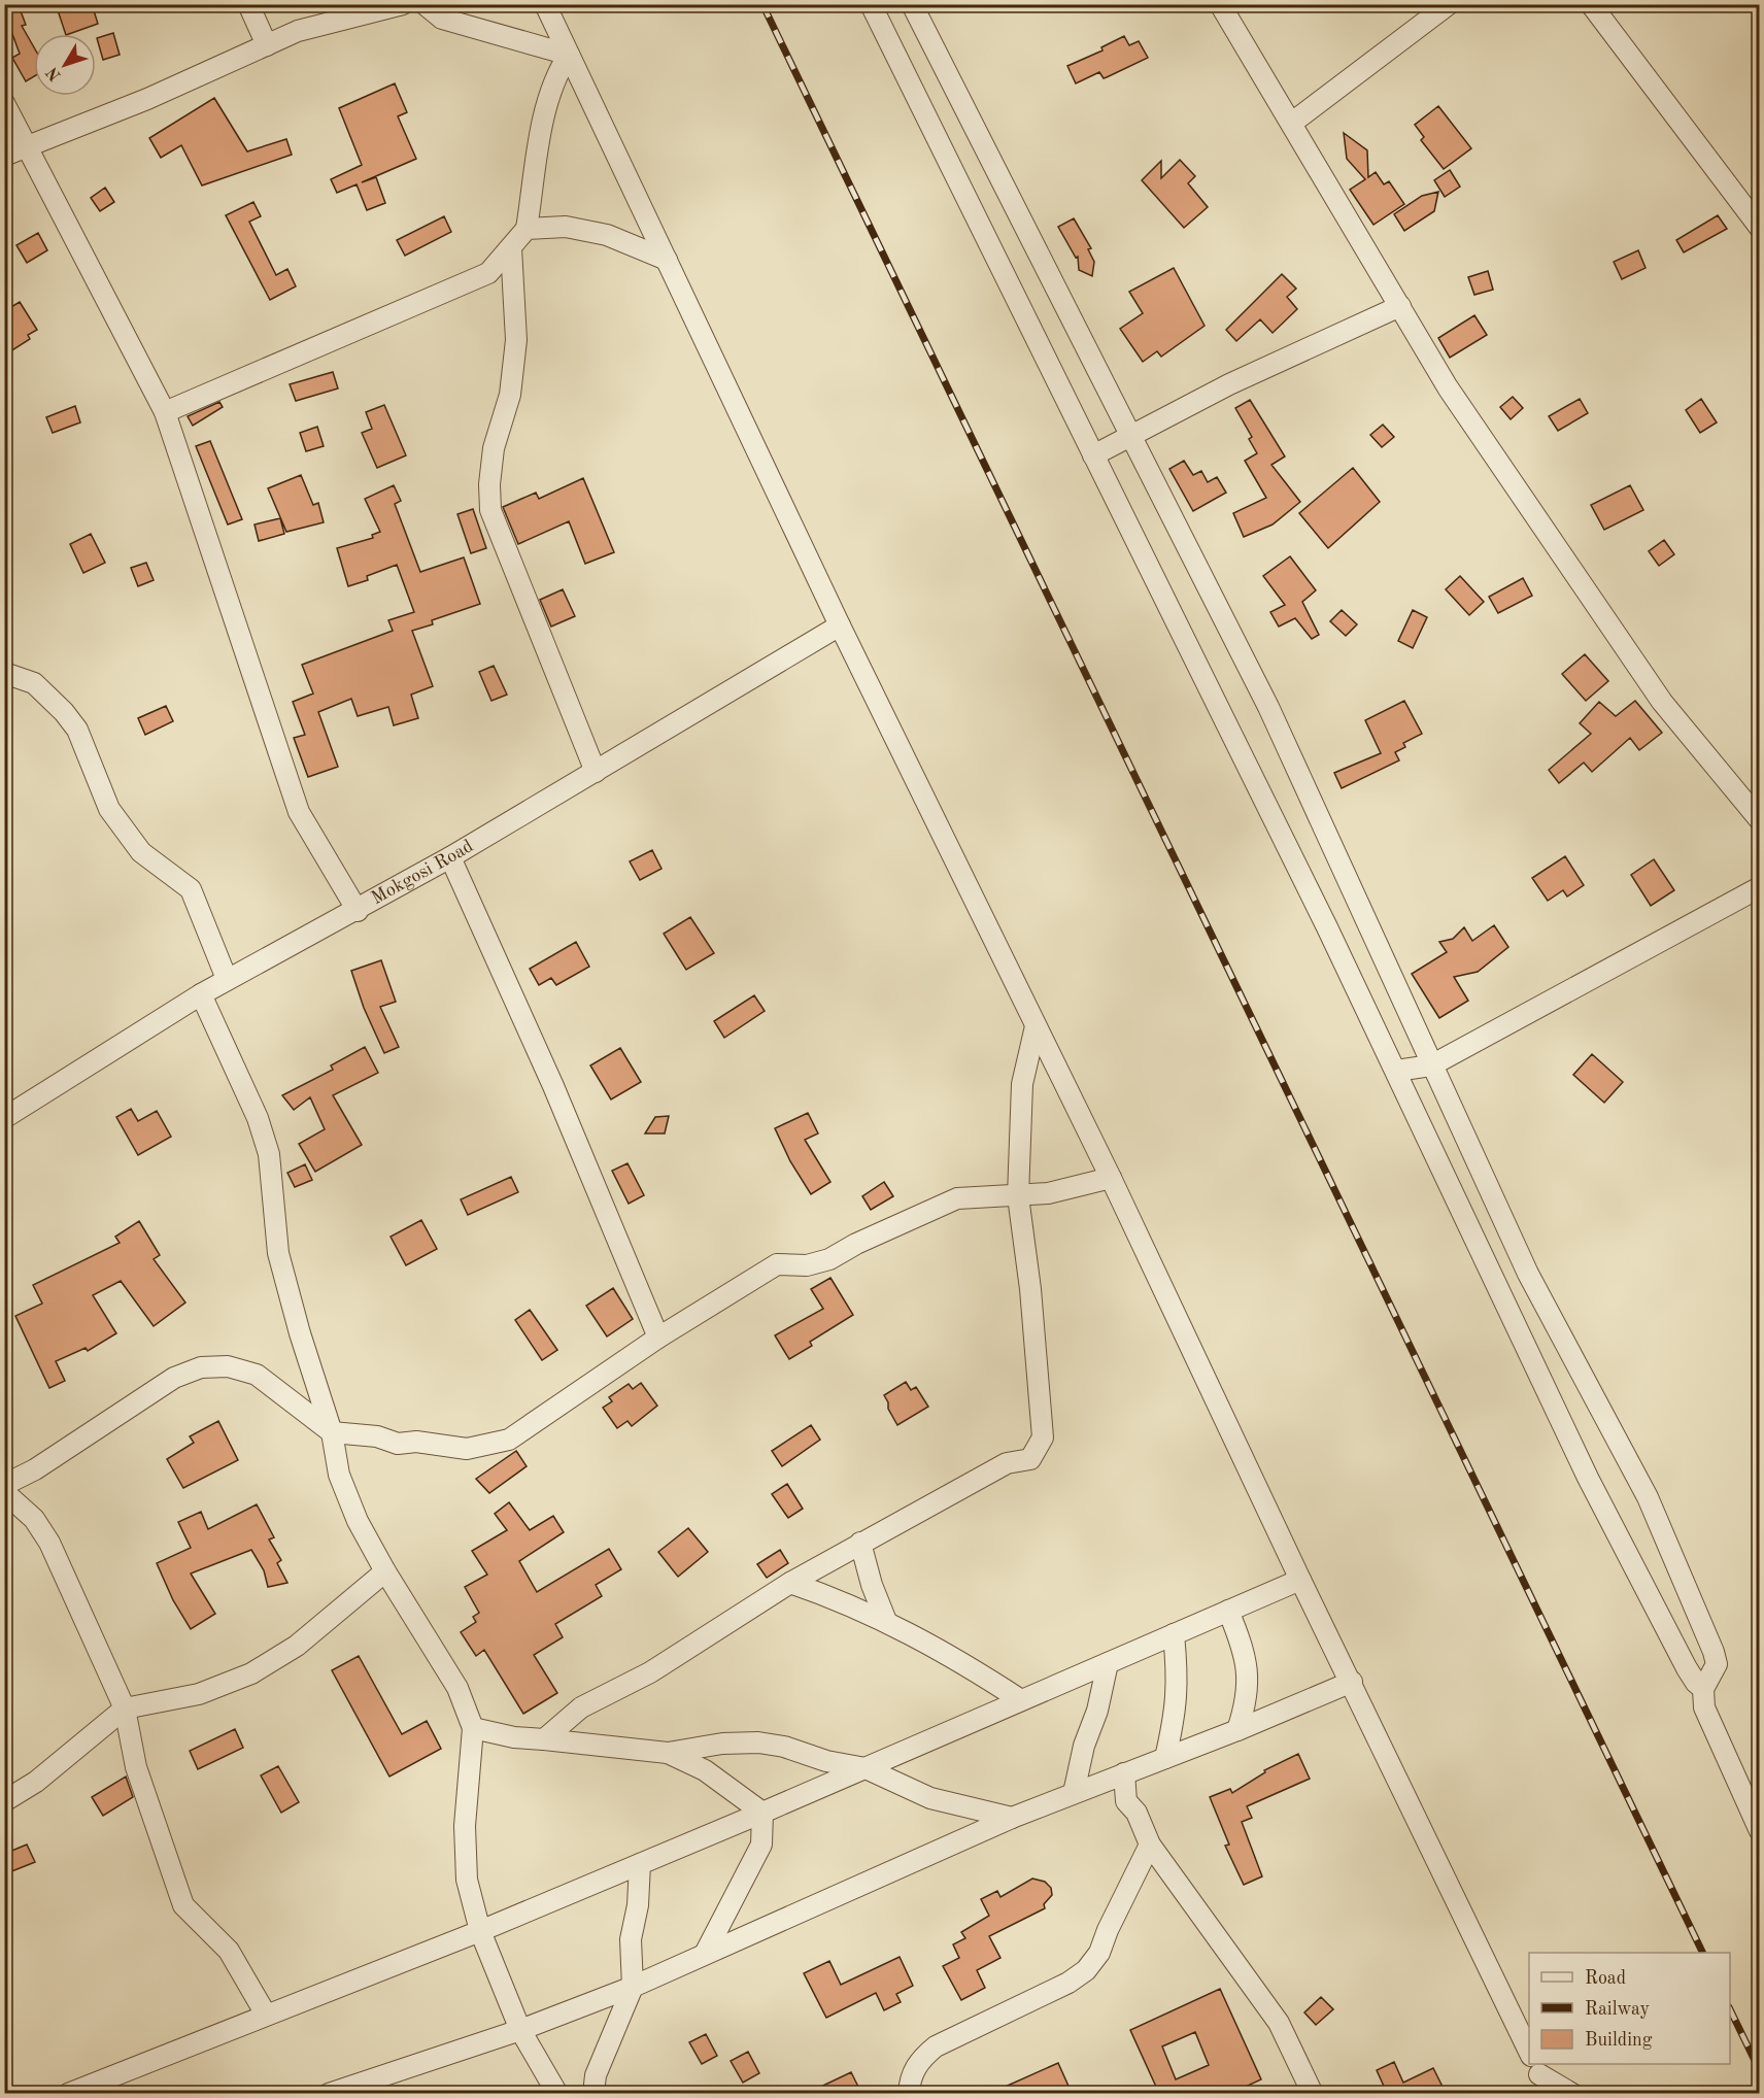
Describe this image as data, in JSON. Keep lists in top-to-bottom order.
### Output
{
  "streets": {
    "street": ["Mokgosi Road"]
  },
  "legend": ["Road", "Railway", "Building"],
  "north": "bottom left"
}
